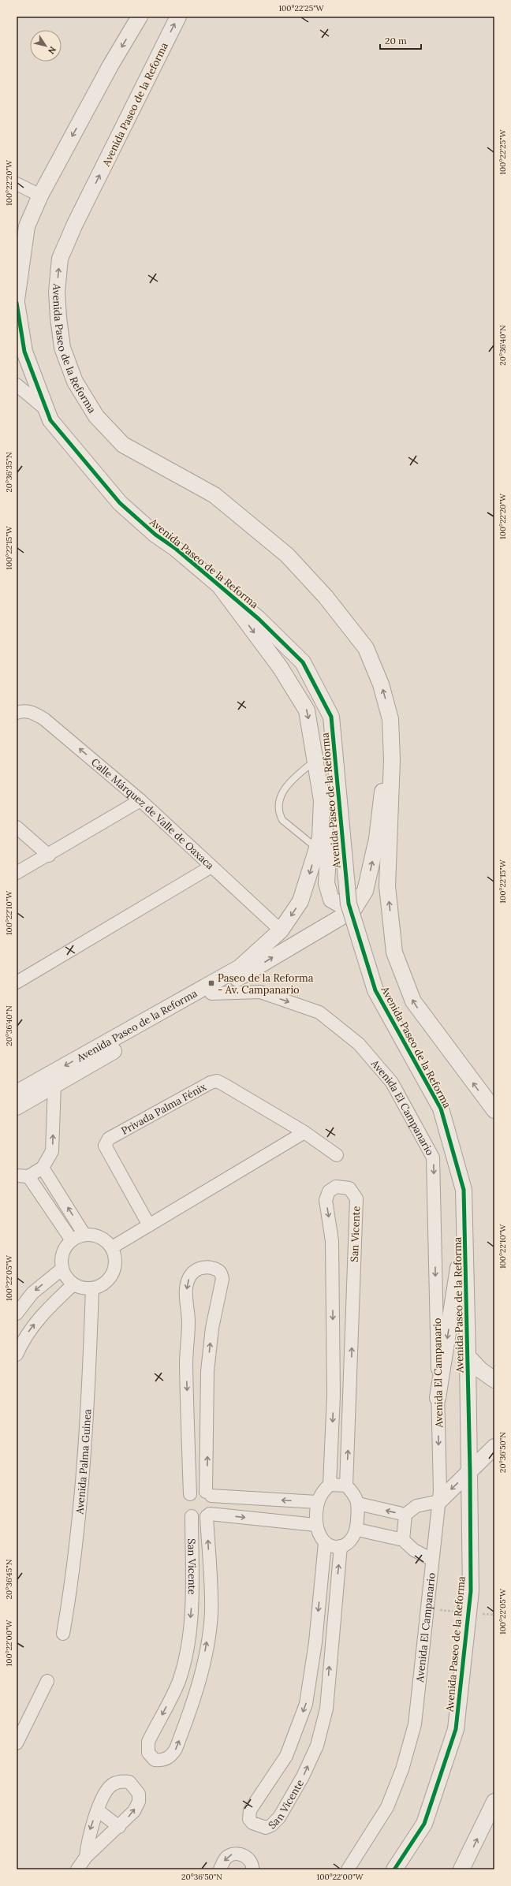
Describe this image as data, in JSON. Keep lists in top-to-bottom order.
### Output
{
  "streets": {
    "street": [
      "Avenida Paseo de la Reforma",
      "Calle Márquez de Valle de Oaxaca",
      "Avenida El Campanario",
      "Privada Palma Fénix",
      "San Vicente",
      "Avenida Palma Guinea"
    ]
  },
  "crossings": [
    ["Avenida Paseo de la Reforma", "Calle Márquez de Valle de Oaxaca"],
    ["Avenida Paseo de la Reforma", "Avenida El Campanario"]
  ],
  "one_way": ["Calle Márquez de Valle de Oaxaca", "Avenida El Campanario"],
  "places": {
    "transit": ["Paseo de la Reforma - Av. Campanario"]
  },
  "scale_bar": "20 m",
  "north": "bottom right",
  "coordinates": [
    "100°22'25\"W",
    "100°22'20\"W",
    "20°36'40\"N",
    "20°36'35\"N",
    "100°22'15\"W",
    "100°22'10\"W",
    "100°22'05\"W",
    "20°36'50\"N",
    "20°36'45\"N",
    "100°22'00\"W"
  ]
}
